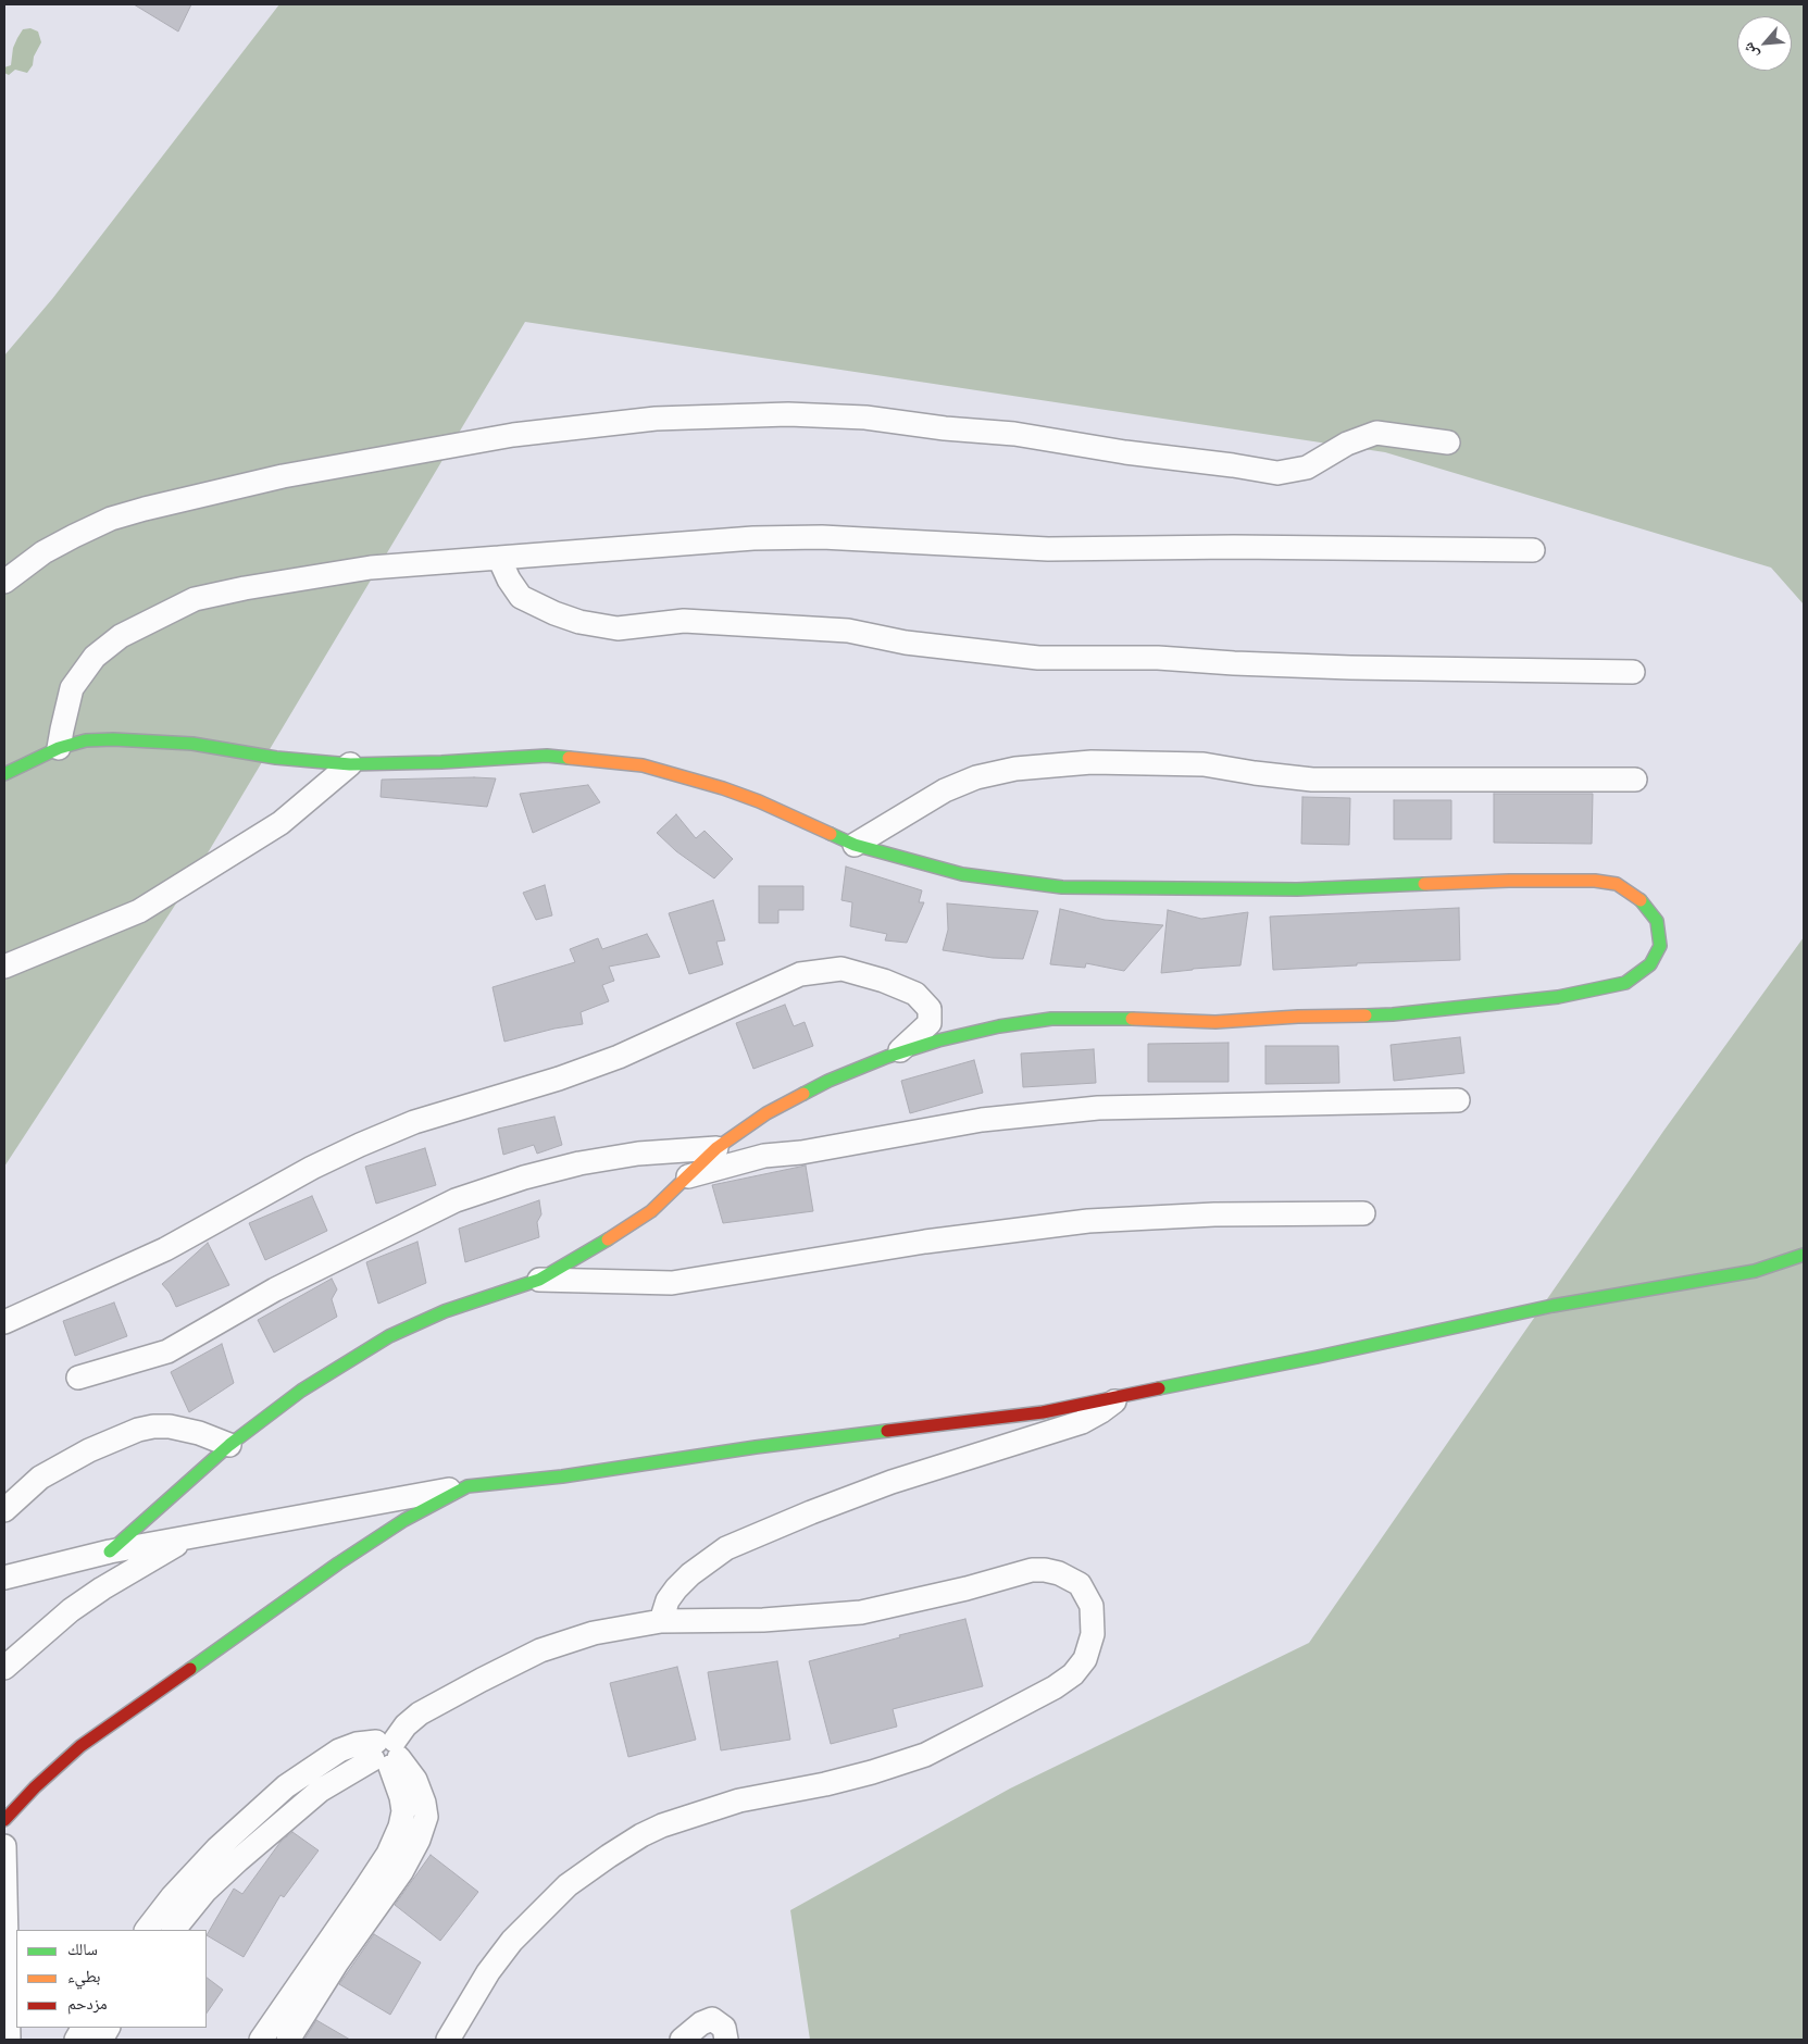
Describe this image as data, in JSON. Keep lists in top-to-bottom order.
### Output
{
  "legend": ["سالك", "بطيء", "مزدحم"],
  "north": "bottom left"
}
